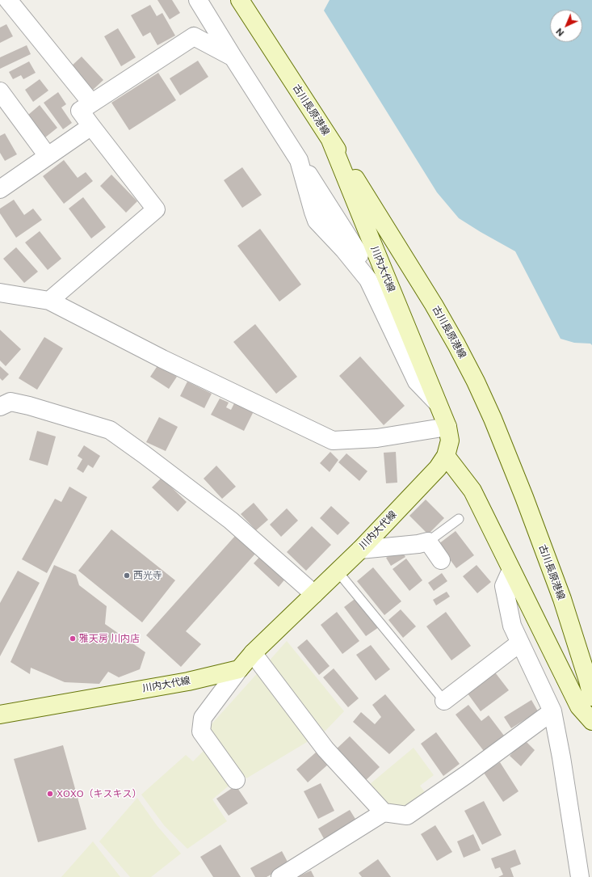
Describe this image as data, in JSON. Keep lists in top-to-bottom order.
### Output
{
  "streets": {
    "main road": ["古川長原港線", "川内大代線"]
  },
  "crossings": [
    ["古川長原港線", "川内大代線"]
  ],
  "places": ["西光寺", "雅天房 川内店", "XOXO（キスキス）"],
  "north": "bottom left"
}
